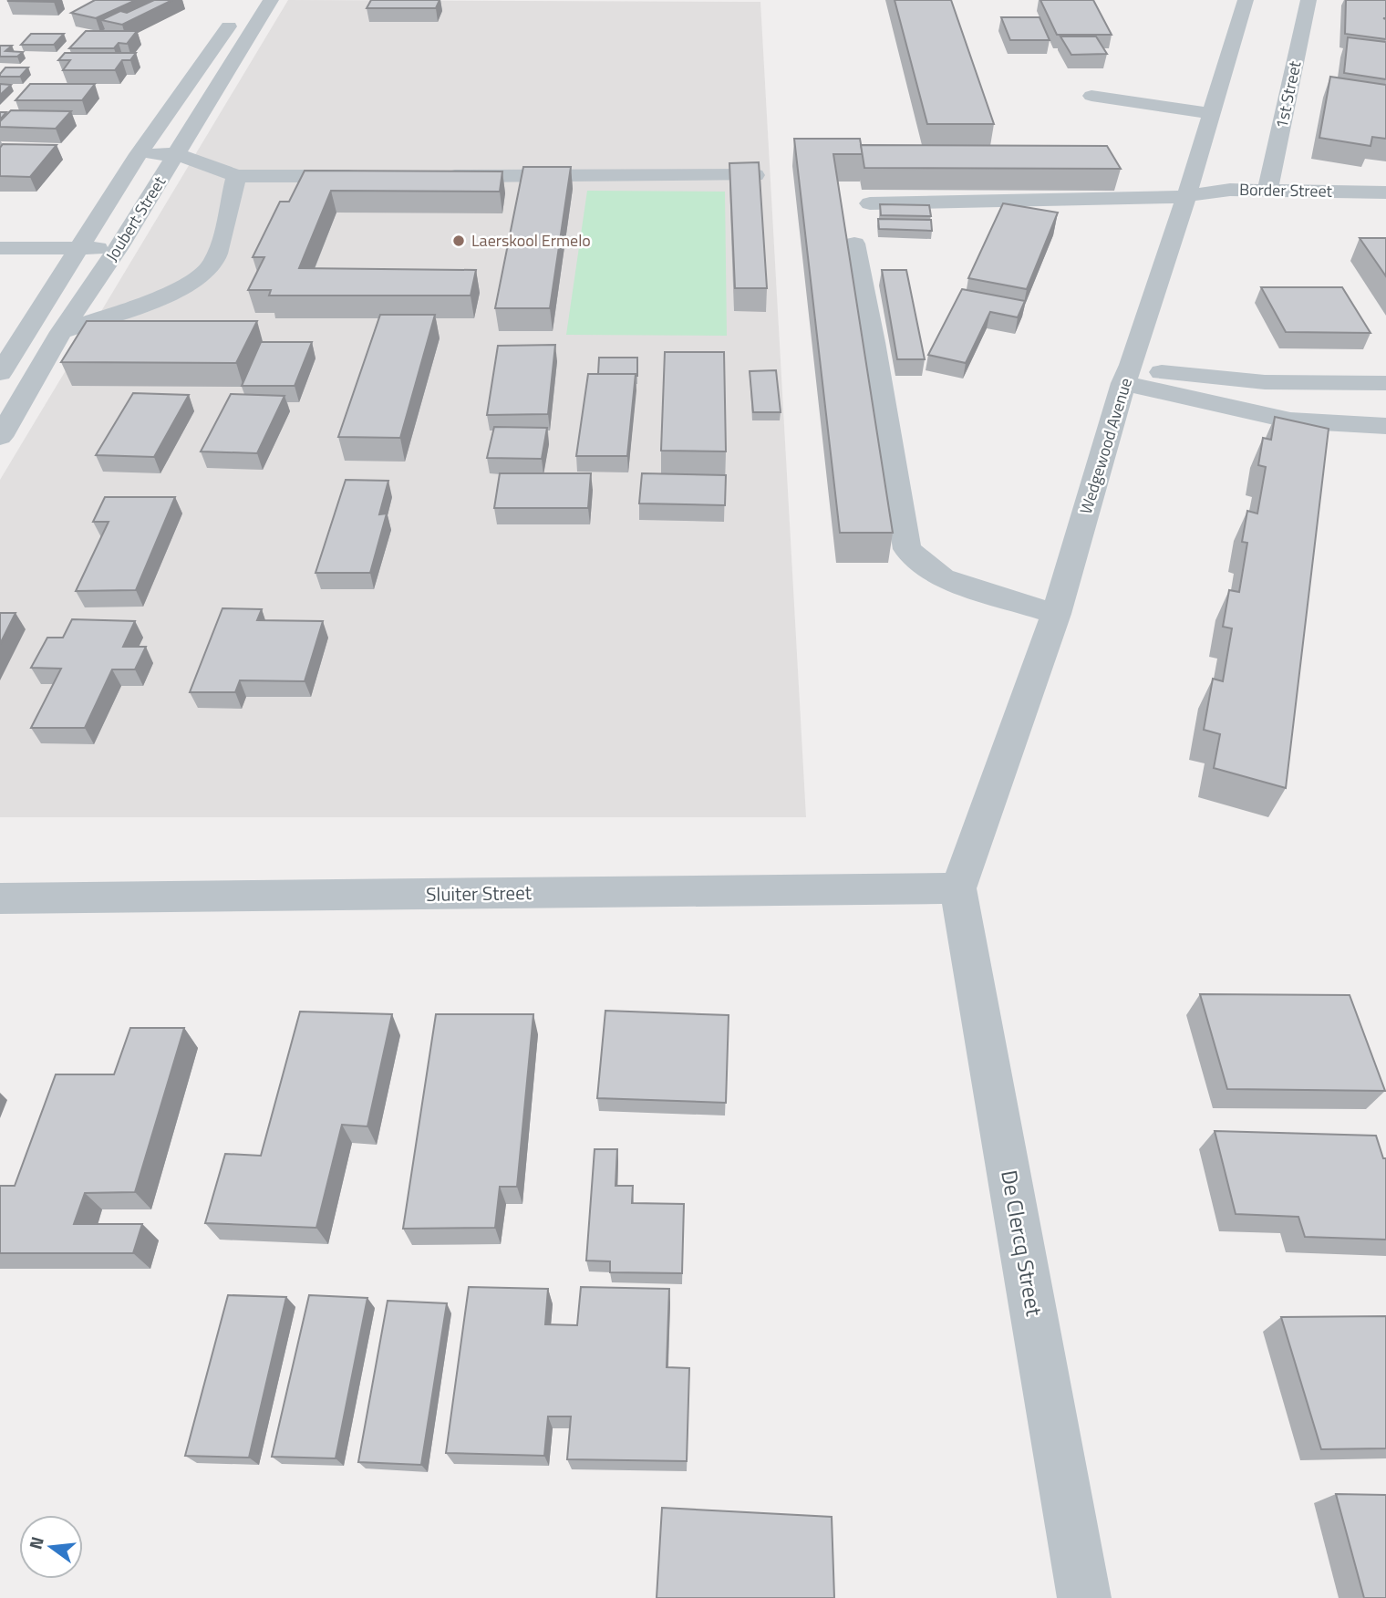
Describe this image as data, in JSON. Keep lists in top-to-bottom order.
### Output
{
  "streets": {
    "street": [
      "1st Street",
      "Border Street",
      "Joubert Street",
      "Wedgewood Avenue",
      "Sluiter Street",
      "De Clercq Street"
    ]
  },
  "crossings": [
    ["1st Street", "Border Street"],
    ["Border Street", "Wedgewood Avenue"],
    ["Wedgewood Avenue", "Sluiter Street"],
    ["Wedgewood Avenue", "De Clercq Street"],
    ["Sluiter Street", "De Clercq Street"]
  ],
  "places": ["Laerskool Ermelo"],
  "north": "left"
}
